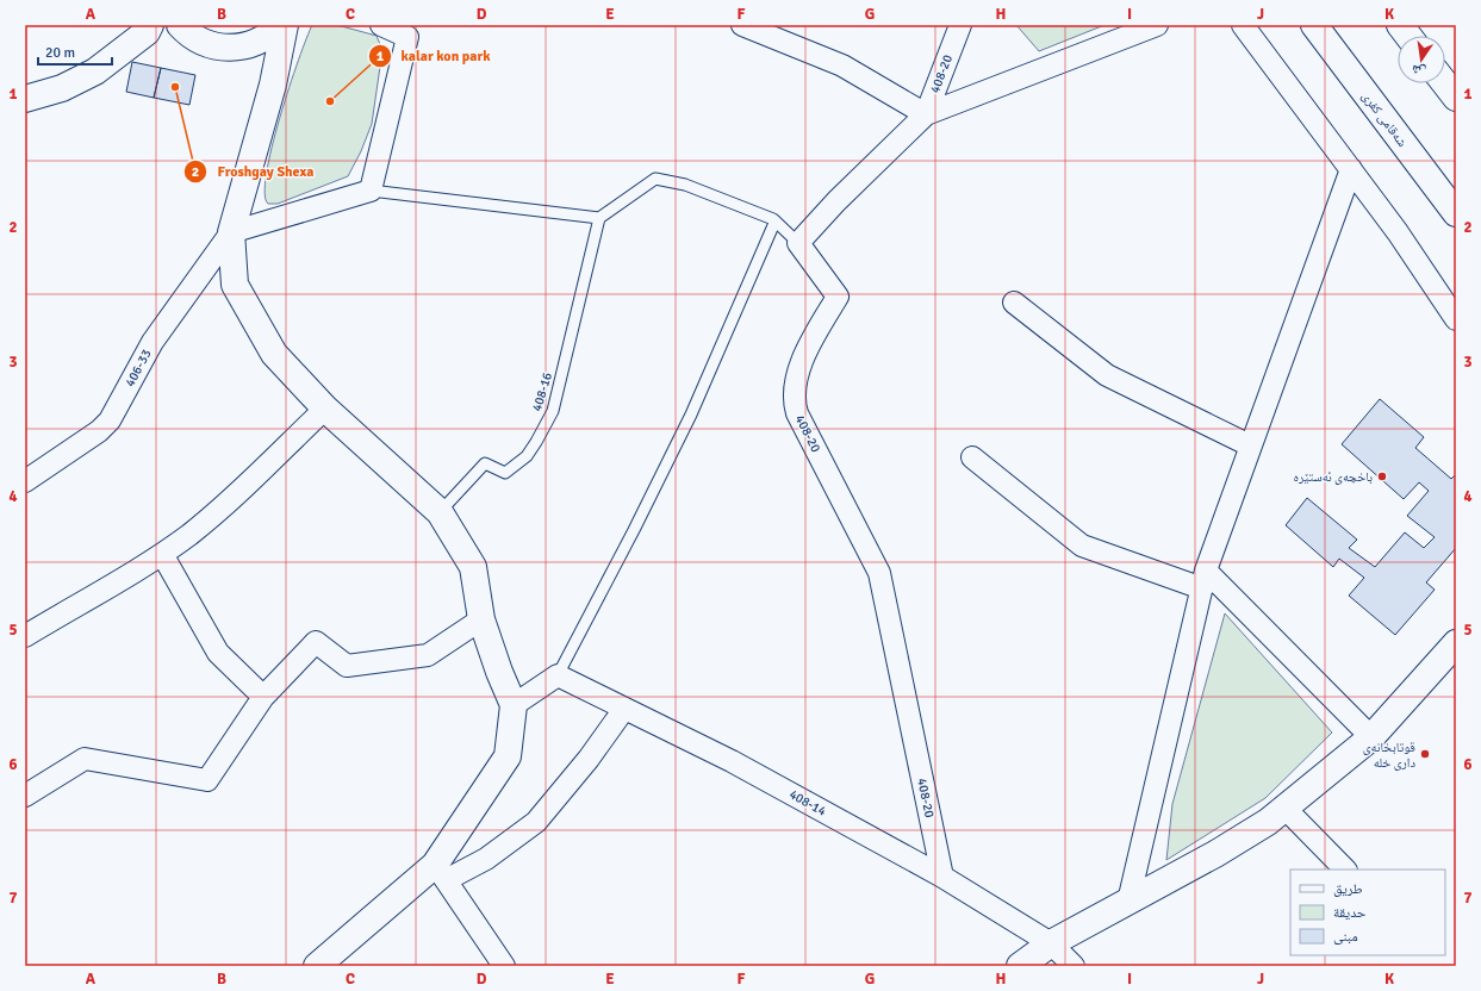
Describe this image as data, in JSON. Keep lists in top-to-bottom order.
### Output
{
  "streets": {
    "main road": ["شەقامی کفری"],
    "street": ["408-20", "406-33", "408-14"],
    "lane": ["408-16"]
  },
  "crossings": [
    ["408-20", "408-14"]
  ],
  "places": [
    "Froshgay Shexa",
    "kalar kon park",
    "باخچەی ئەستێرە",
    "قوتابخانەی داری خلە"
  ],
  "legend": ["طريق", "حديقة", "مبنى"],
  "scale_bar": "20 m",
  "north": "bottom",
  "grid": {
    "columns": [
      "A",
      "B",
      "C",
      "D",
      "E",
      "F",
      "G",
      "H",
      "I",
      "J",
      "K"
    ],
    "rows": [
      "1",
      "2",
      "3",
      "4",
      "5",
      "6",
      "7"
    ]
  }
}
